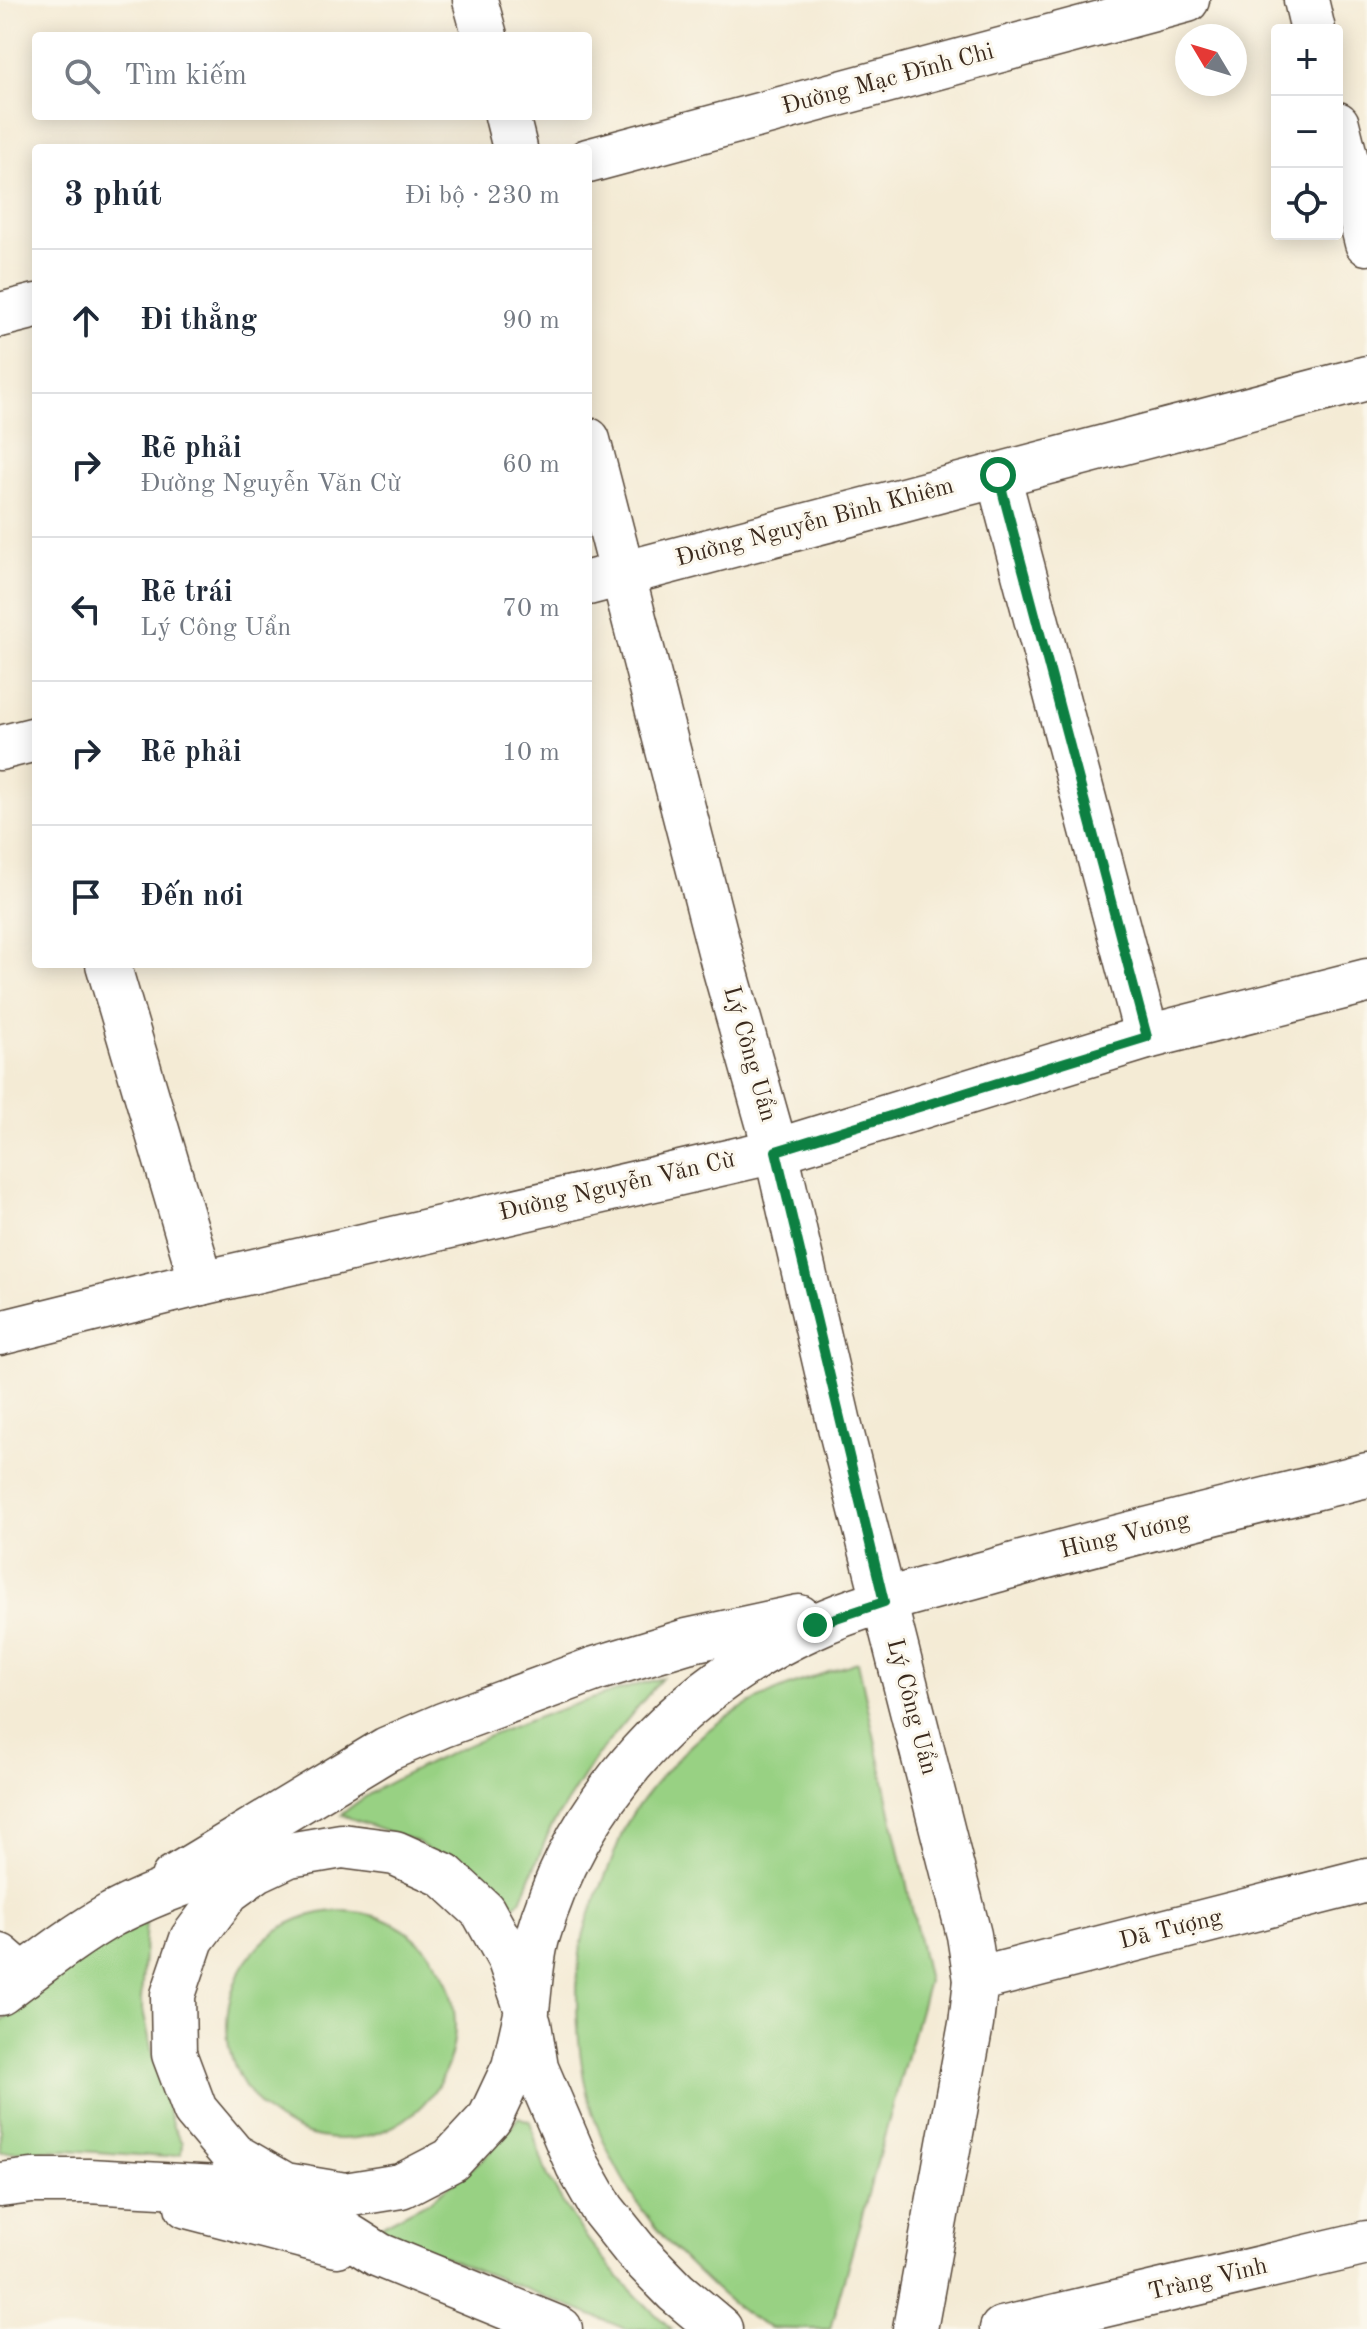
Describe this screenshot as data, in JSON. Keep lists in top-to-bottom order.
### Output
{
  "streets": {
    "main road": [
      "Đường Mạc Đĩnh Chi",
      "Đường Nguyễn Bỉnh Khiêm",
      "Lý Công Uẩn",
      "Đường Nguyễn Văn Cừ",
      "Hùng Vương",
      "Dã Tượng",
      "Tràng Vinh"
    ]
  },
  "crossings": [
    ["Đường Nguyễn Bỉnh Khiêm", "Lý Công Uẩn"],
    ["Lý Công Uẩn", "Đường Nguyễn Văn Cừ"],
    ["Lý Công Uẩn", "Hùng Vương"],
    ["Lý Công Uẩn", "Dã Tượng"]
  ],
  "north": "top left",
  "page": {
    "map_buttons": ["+", "−"],
    "search": "Tìm kiếm",
    "heading": ["3 phút", "Đi bộ · 230 m"],
    "list": [
      ["Đi thẳng", "90 m"],
      ["Rẽ phải", "Đường Nguyễn Văn Cừ", "60 m"],
      ["Rẽ trái", "Lý Công Uẩn", "70 m"],
      ["Rẽ phải", "10 m"],
      "Đến nơi"
    ]
  }
}
